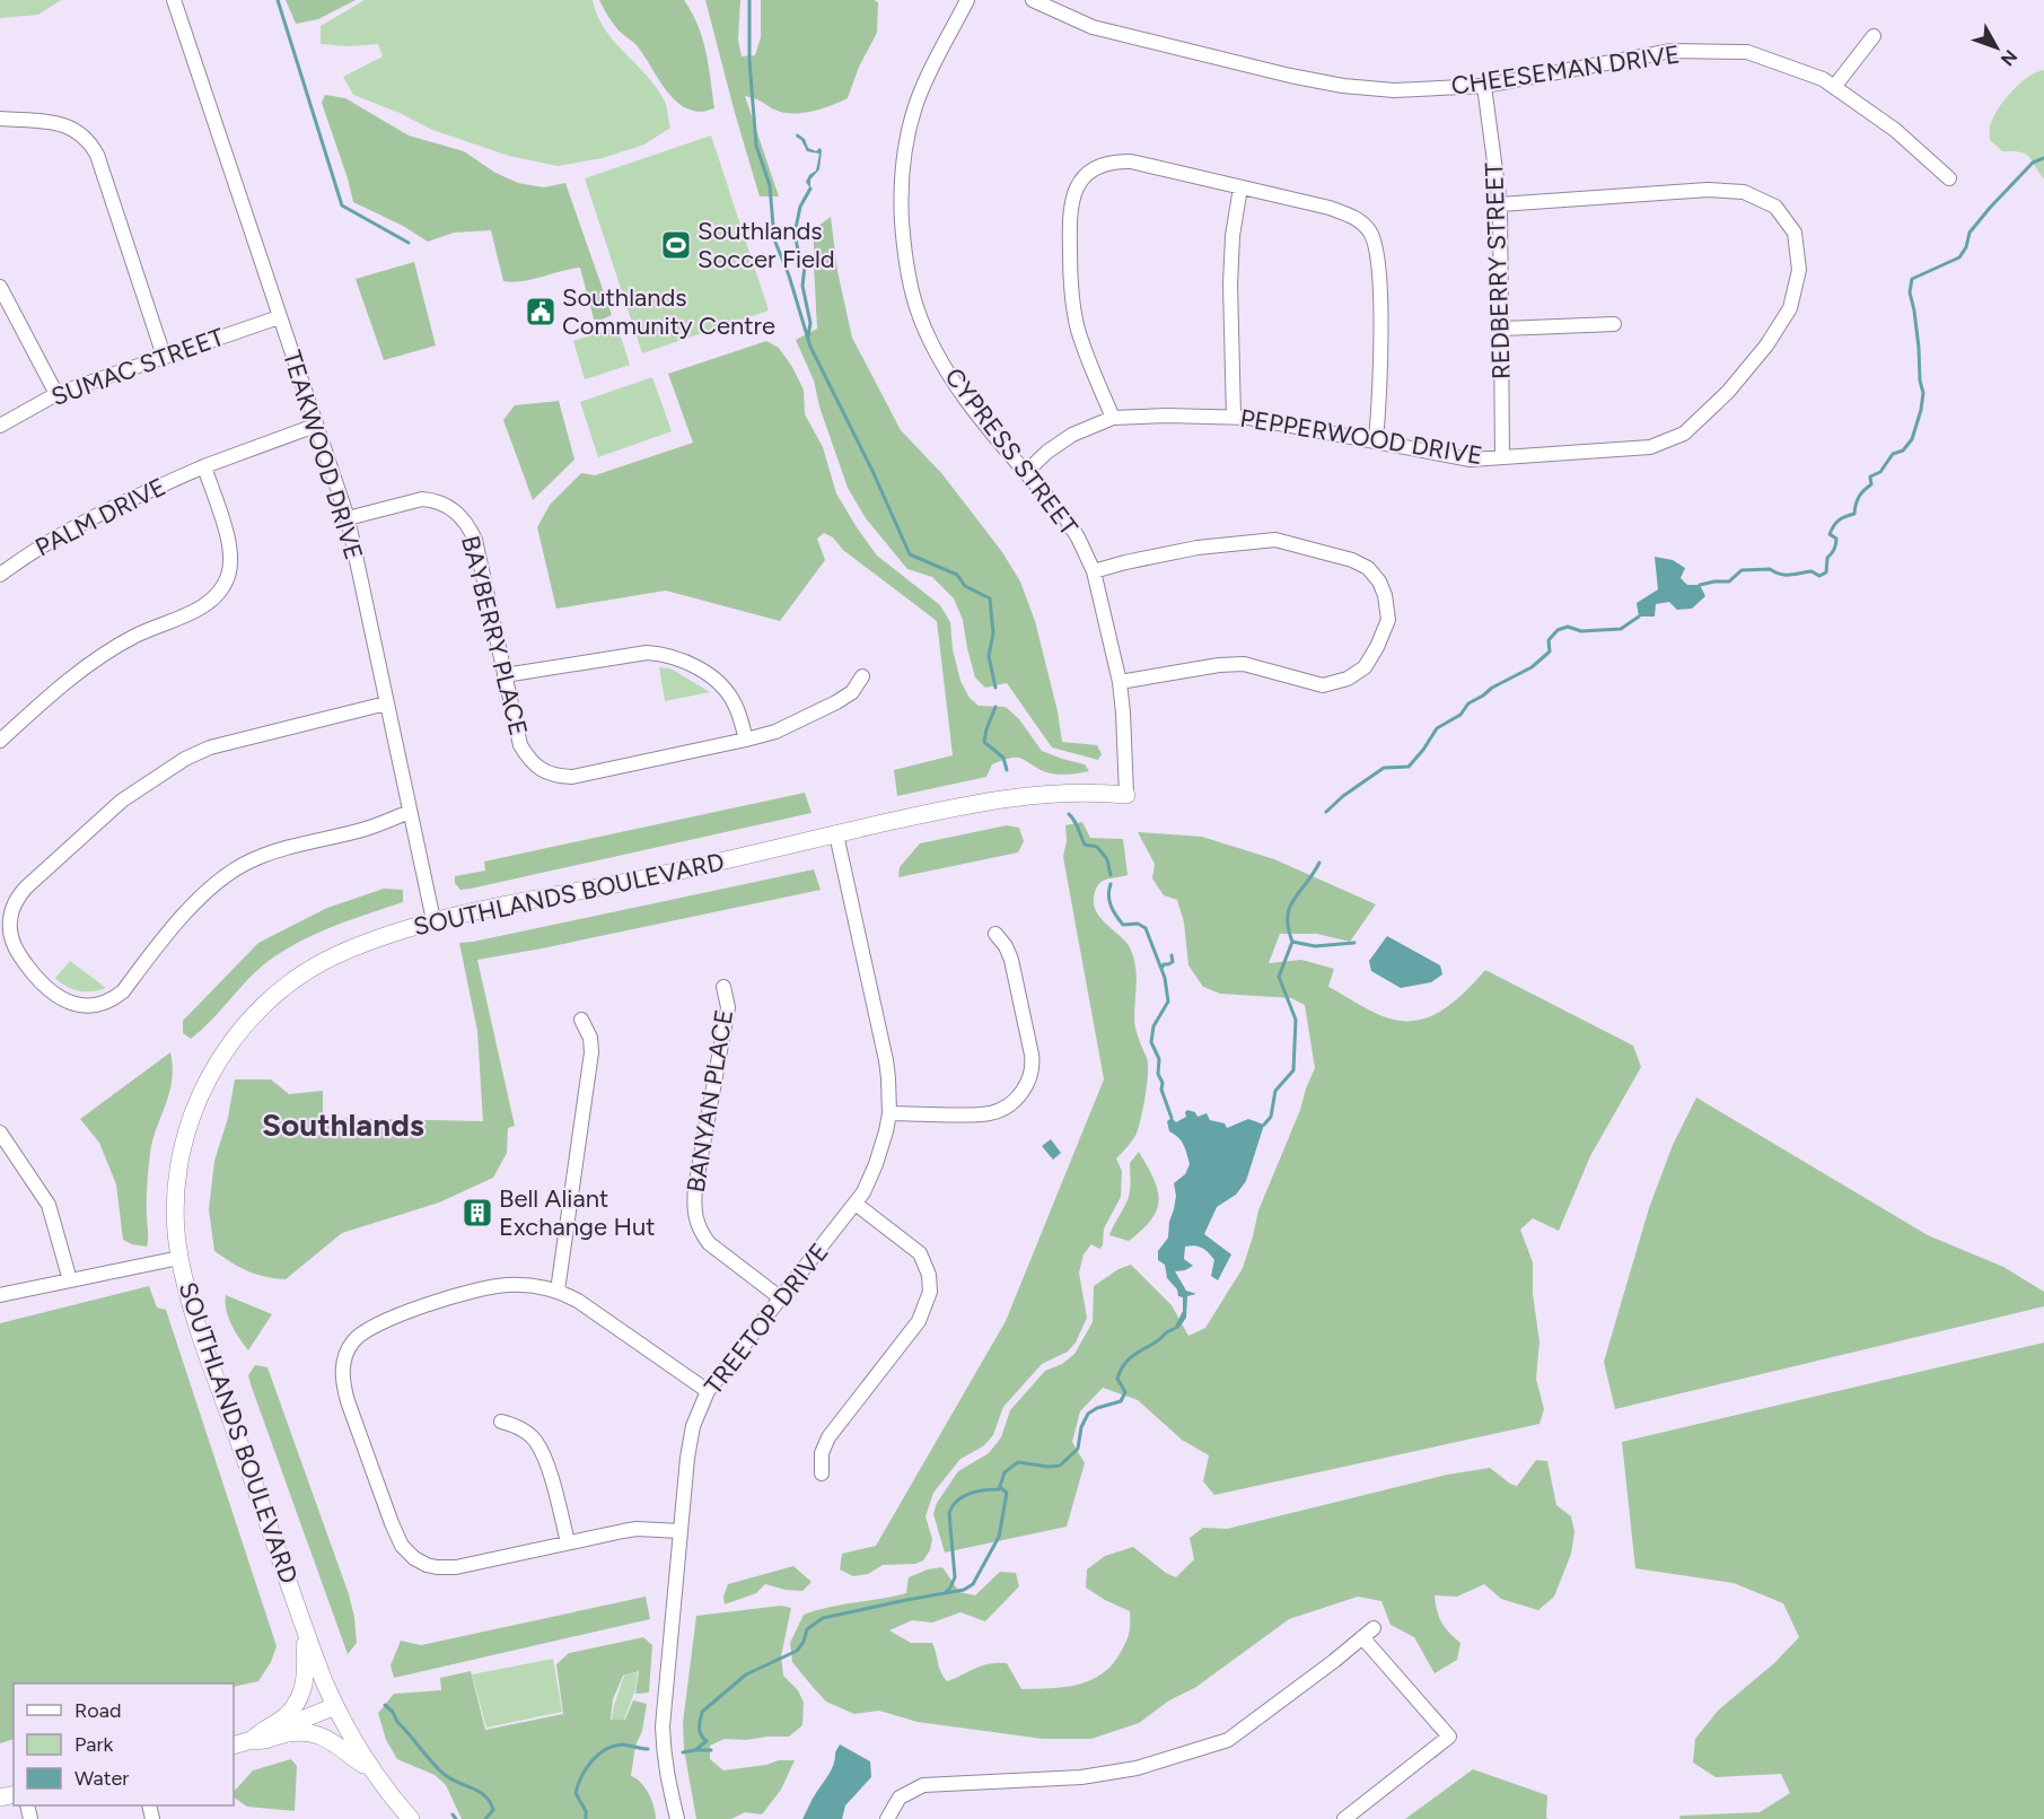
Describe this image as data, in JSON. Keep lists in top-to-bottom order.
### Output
{
  "streets": {
    "main road": ["SOUTHLANDS BOULEVARD"],
    "street": [
      "CHEESEMAN DRIVE",
      "REDBERRY STREET",
      "SUMAC STREET",
      "PEPPERWOOD DRIVE",
      "CYPRESS STREET",
      "TEAKWOOD DRIVE",
      "PALM DRIVE",
      "BAYBERRY PLACE",
      "BANYAN PLACE",
      "TREETOP DRIVE"
    ]
  },
  "crossings": [
    ["CHEESEMAN DRIVE", "REDBERRY STREET"],
    ["REDBERRY STREET", "PEPPERWOOD DRIVE"],
    ["SUMAC STREET", "TEAKWOOD DRIVE"],
    ["PEPPERWOOD DRIVE", "CYPRESS STREET"],
    ["CYPRESS STREET", "SOUTHLANDS BOULEVARD"],
    ["TEAKWOOD DRIVE", "PALM DRIVE"],
    ["TEAKWOOD DRIVE", "BAYBERRY PLACE"],
    ["TEAKWOOD DRIVE", "SOUTHLANDS BOULEVARD"],
    ["SOUTHLANDS BOULEVARD", "TREETOP DRIVE"],
    ["BANYAN PLACE", "TREETOP DRIVE"]
  ],
  "districts": ["Southlands"],
  "places": {
    "sports": ["Southlands Soccer Field"],
    "public building": ["Southlands Community Centre"],
    "building": ["Bell Aliant Exchange Hut"]
  },
  "legend": ["Road", "Park", "Water"],
  "north": "bottom right"
}
